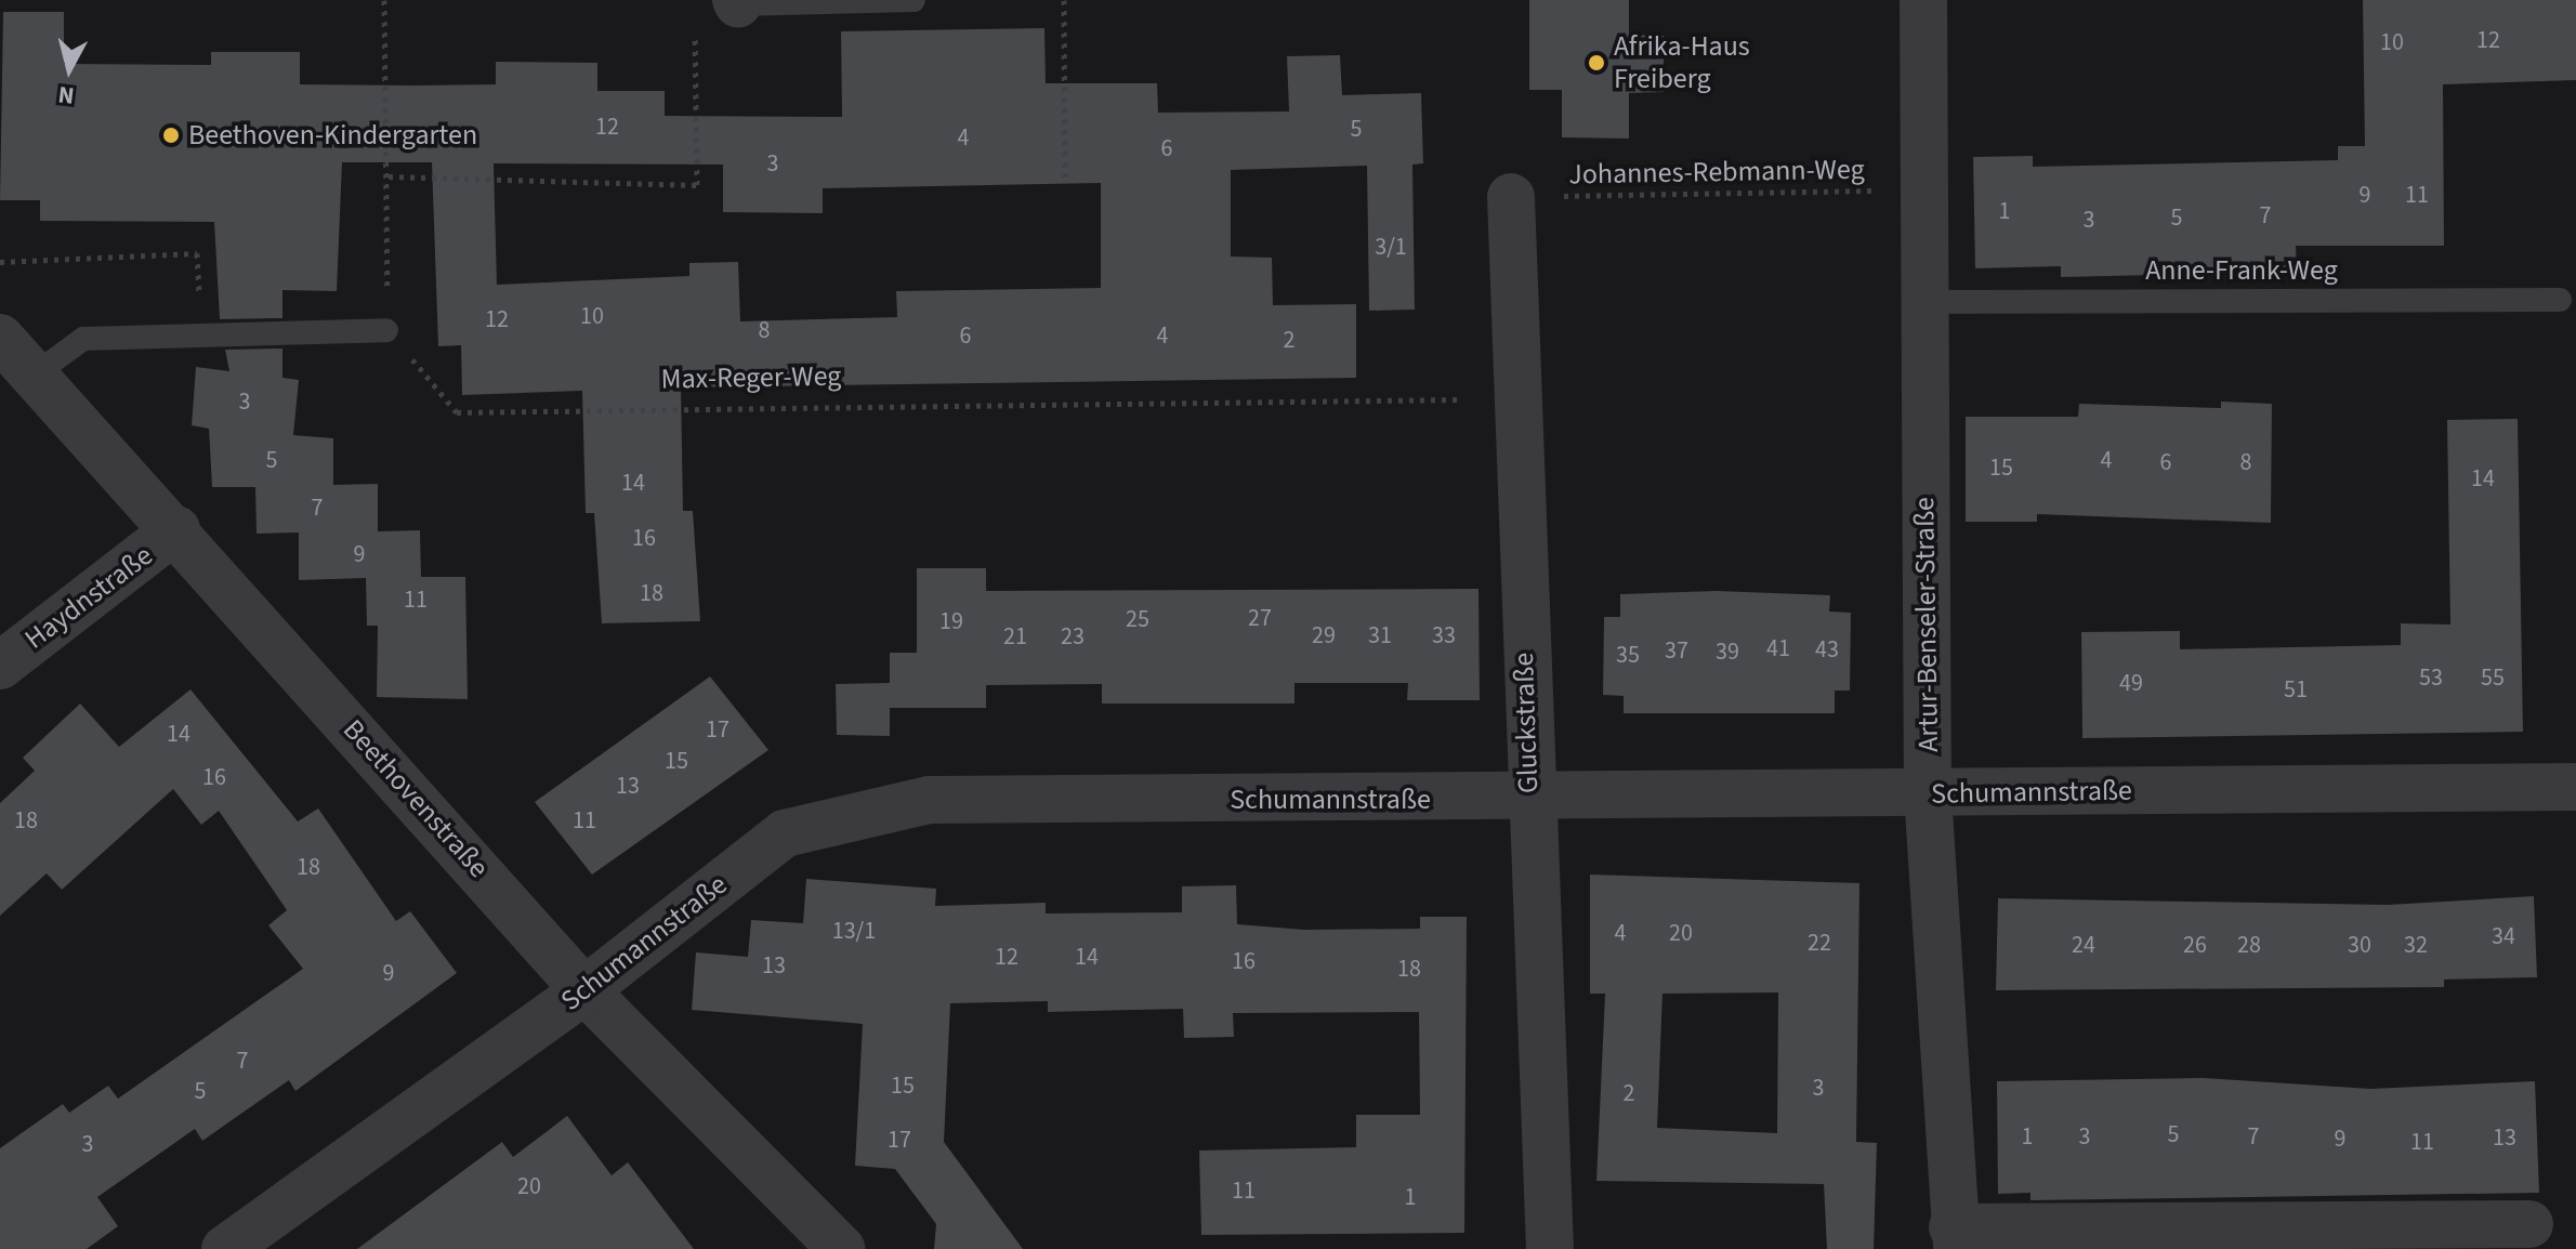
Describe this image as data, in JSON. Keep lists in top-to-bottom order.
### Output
{
  "streets": {
    "street": [
      "Haydnstraße",
      "Artur-Benseler-Straße",
      "Gluckstraße",
      "Schumannstraße",
      "Beethovenstraße"
    ],
    "lane": ["Anne-Frank-Weg"],
    "path": ["Johannes-Rebmann-Weg", "Max-Reger-Weg"]
  },
  "crossings": [
    ["Johannes-Rebmann-Weg", "Artur-Benseler-Straße"],
    ["Johannes-Rebmann-Weg", "Gluckstraße"],
    ["Anne-Frank-Weg", "Artur-Benseler-Straße"],
    ["Max-Reger-Weg", "Gluckstraße"],
    ["Haydnstraße", "Beethovenstraße"],
    ["Artur-Benseler-Straße", "Schumannstraße"],
    ["Gluckstraße", "Schumannstraße"],
    ["Schumannstraße", "Beethovenstraße"]
  ],
  "places": ["Afrika-Haus Freiberg", "Beethoven-Kindergarten"],
  "house_numbers": [
    "12",
    "10",
    "12",
    "5",
    "4",
    "6",
    "3",
    "9",
    "11",
    "1",
    "7",
    "5",
    "3",
    "3/1",
    "10",
    "12",
    "8",
    "6",
    "4",
    "2",
    "3",
    "5",
    "4",
    "6",
    "8",
    "15",
    "14",
    "14",
    "7",
    "16",
    "9",
    "18",
    "11",
    "27",
    "25",
    "19",
    "29",
    "31",
    "33",
    "21",
    "23",
    "41",
    "43",
    "37",
    "39",
    "35",
    "53",
    "55",
    "49",
    "51",
    "17",
    "14",
    "15",
    "16",
    "13",
    "18",
    "11",
    "18",
    "13/1",
    "4",
    "20",
    "34",
    "22",
    "24",
    "26",
    "28",
    "30",
    "32",
    "12",
    "14",
    "16",
    "13",
    "18",
    "9",
    "7",
    "15",
    "3",
    "5",
    "2",
    "5",
    "1",
    "3",
    "7",
    "13",
    "9",
    "17",
    "11",
    "3",
    "20",
    "11",
    "1"
  ],
  "north": "bottom"
}
